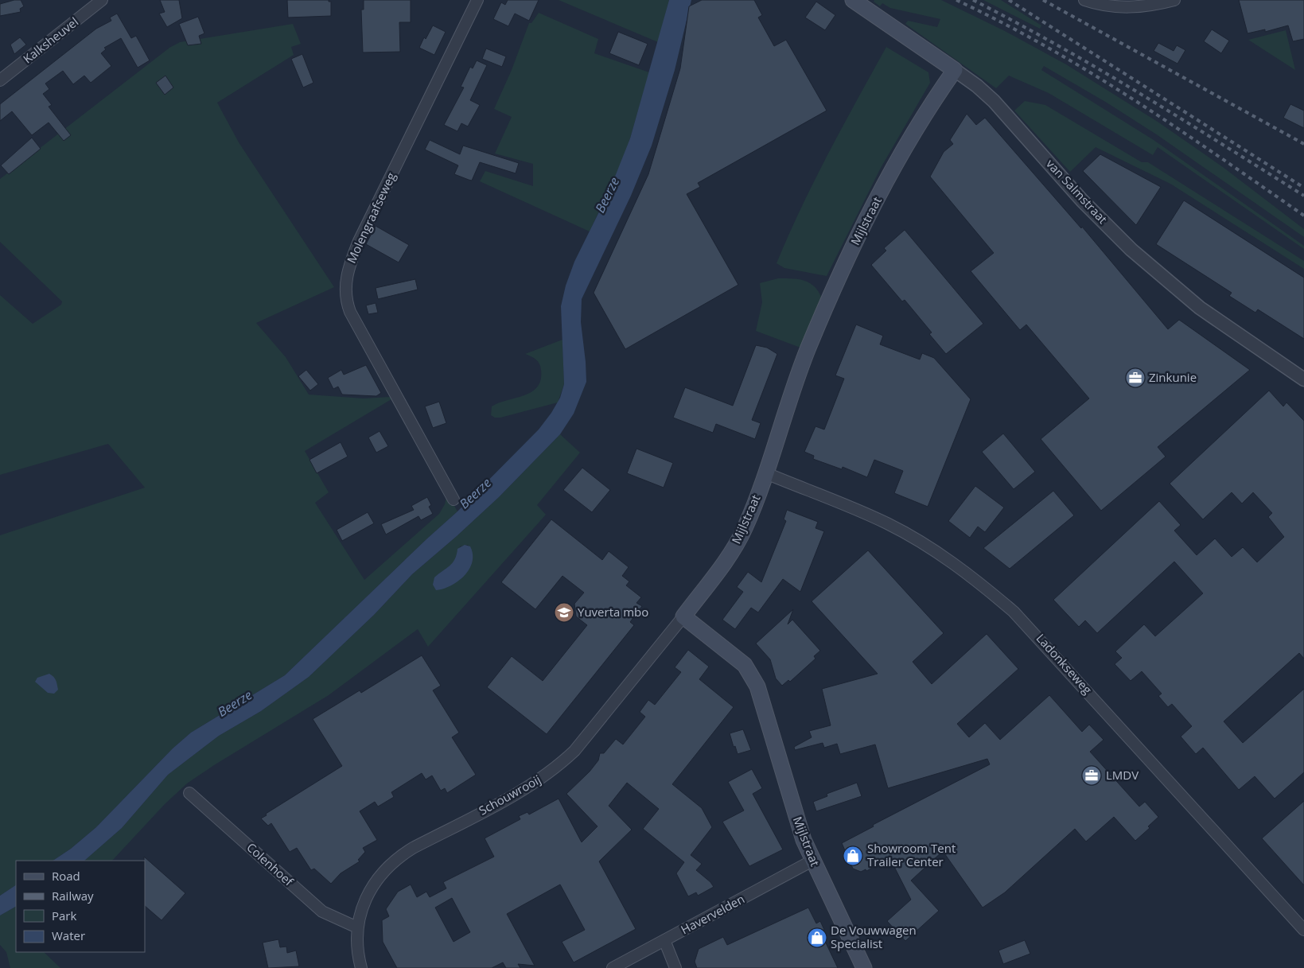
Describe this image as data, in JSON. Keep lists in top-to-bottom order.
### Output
{
  "streets": {
    "main road": ["van Salmstraat", "Mijlstraat"],
    "street": [
      "Kalksheuvel",
      "Molengraafseweg",
      "Ladonkseweg",
      "Schouwrooij",
      "Colenhoef",
      "Havervelden"
    ]
  },
  "crossings": [
    ["van Salmstraat", "Mijlstraat"],
    ["Mijlstraat", "Ladonkseweg"],
    ["Mijlstraat", "Schouwrooij"],
    ["Mijlstraat", "Havervelden"],
    ["Schouwrooij", "Colenhoef"]
  ],
  "water": ["Beerze"],
  "places": {
    "office": ["Zinkunie", "LMDV"],
    "school or university": ["Yuverta mbo"],
    "shop": ["Showroom Tent Trailer Center", "De Vouwwagen Specialist"]
  },
  "legend": [
    "Road",
    "Railway",
    "Park",
    "Water"
  ]
}
